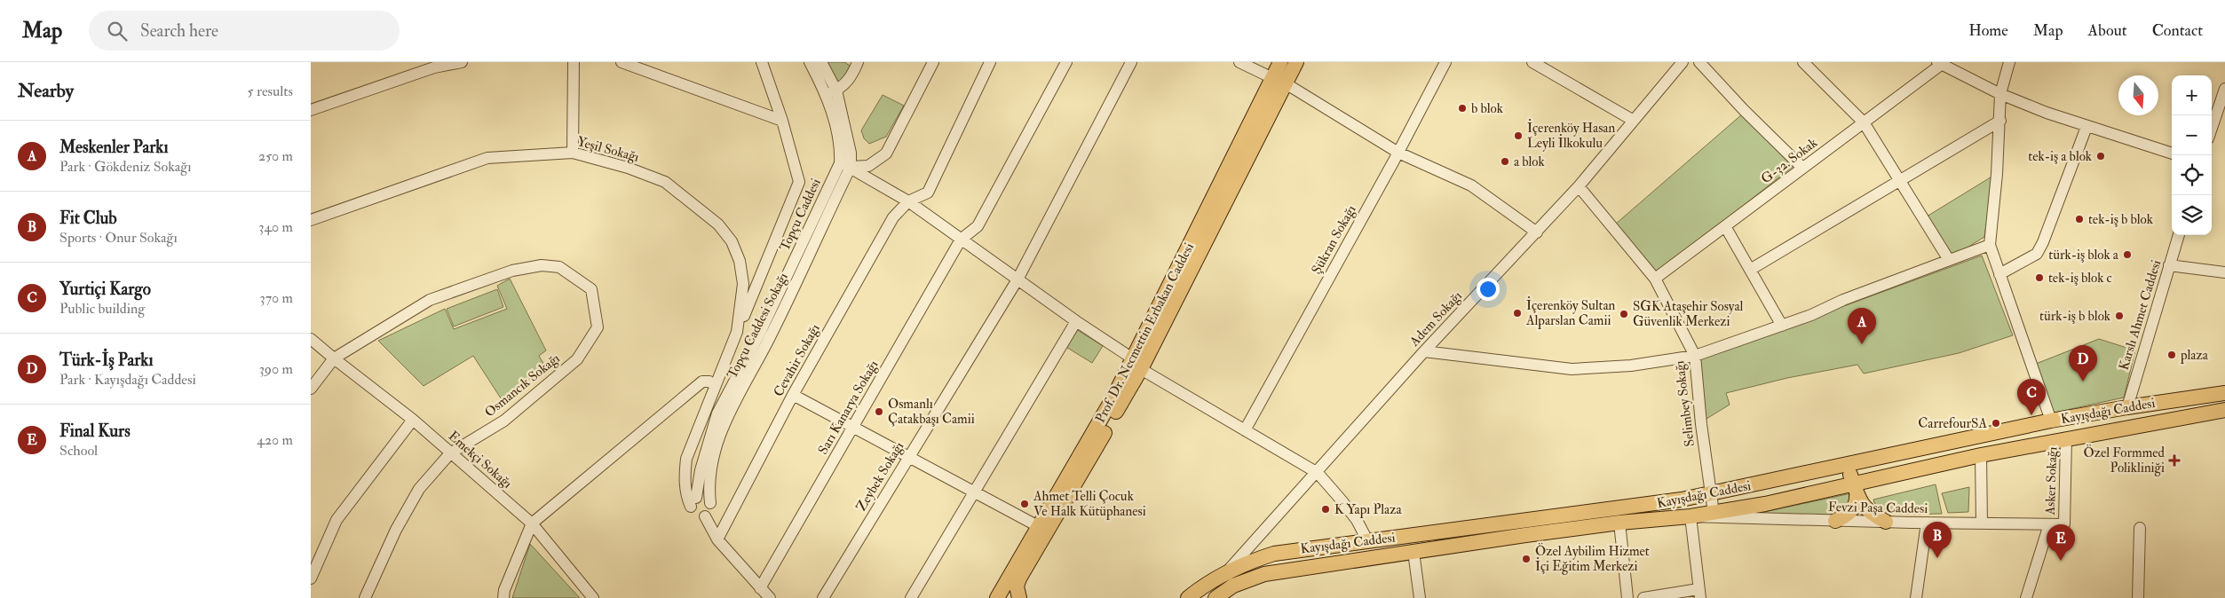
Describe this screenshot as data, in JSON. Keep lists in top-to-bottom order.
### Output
{
  "streets": {
    "main road": ["Prof. Dr. Necmettin Erbakan Caddesi", "Kayışdağı Caddesi"],
    "street": [
      "Yeşil Sokağı",
      "G-32. Sokak",
      "Topçu Caddesi",
      "Şükran Sokağı",
      "Karslı Ahmet Caddesi",
      "Adem Sokağı",
      "Topçu Caddesi Sokağı",
      "Cevahir Sokağı",
      "Osmancık Sokağı",
      "Selimbey Sokağı",
      "Sarı Kanarya Sokağı",
      "Emekçi Sokağı",
      "Zeybek Sokağı",
      "Asker Sokağı",
      "Fevzi Paşa Caddesi"
    ]
  },
  "crossings": [
    ["Yeşil Sokağı", "Topçu Caddesi"],
    ["Yeşil Sokağı", "Topçu Caddesi Sokağı"],
    ["G-32. Sokak", "Selimbey Sokağı"],
    ["Topçu Caddesi", "Topçu Caddesi Sokağı"],
    ["Karslı Ahmet Caddesi", "Kayışdağı Caddesi"],
    ["Adem Sokağı", "Selimbey Sokağı"],
    ["Adem Sokağı", "Kayışdağı Caddesi"],
    ["Osmancık Sokağı", "Emekçi Sokağı"],
    ["Selimbey Sokağı", "Kayışdağı Caddesi"],
    ["Kayışdağı Caddesi", "Asker Sokağı"],
    ["Kayışdağı Caddesi", "Fevzi Paşa Caddesi"],
    ["Asker Sokağı", "Fevzi Paşa Caddesi"]
  ],
  "places": {
    "other": [
      "b blok",
      "İçerenköy Hasan Leyli İlkokulu",
      "tek-iş a blok",
      "a blok",
      "tek-iş b blok",
      "türk-iş blok a",
      "tek-iş blok c",
      "İçerenköy Sultan Alparslan Camii",
      "SGK Ataşehir Sosyal Güvenlik Merkezi",
      "türk-iş b blok",
      "plaza",
      "Osmanlı Çatakbaşı Camii",
      "CarrefourSA",
      "Ahmet Telli Çocuk Ve Halk Kütüphanesi",
      "K Yapı Plaza",
      "Özel Aybilim Hizmet İçi Eğitim Merkezi"
    ],
    "health": ["Özel Formmed Polikliniği"]
  },
  "north": "bottom",
  "page": {
    "header": "Map",
    "search": "Search here",
    "nav": [
      "Home",
      "Map",
      "About",
      "Contact"
    ],
    "heading": ["Nearby", "5 results"],
    "map_buttons": ["+", "−"],
    "list": [
      {
        "mark": "A",
        "name": "Meskenler Parkı",
        "note": "Park · Gökdeniz Sokağı",
        "value": "250 m"
      },
      {
        "mark": "B",
        "name": "Fit Club",
        "note": "Sports · Onur Sokağı",
        "value": "340 m"
      },
      {
        "mark": "C",
        "name": "Yurtiçi Kargo",
        "note": "Public building",
        "value": "370 m"
      },
      {
        "mark": "D",
        "name": "Türk-İş Parkı",
        "note": "Park · Kayışdağı Caddesi",
        "value": "390 m"
      },
      {
        "mark": "E",
        "name": "Final Kurs",
        "note": "School",
        "value": "420 m"
      }
    ],
    "pins": [
      "A",
      "D",
      "C",
      "B",
      "E"
    ]
  }
}
